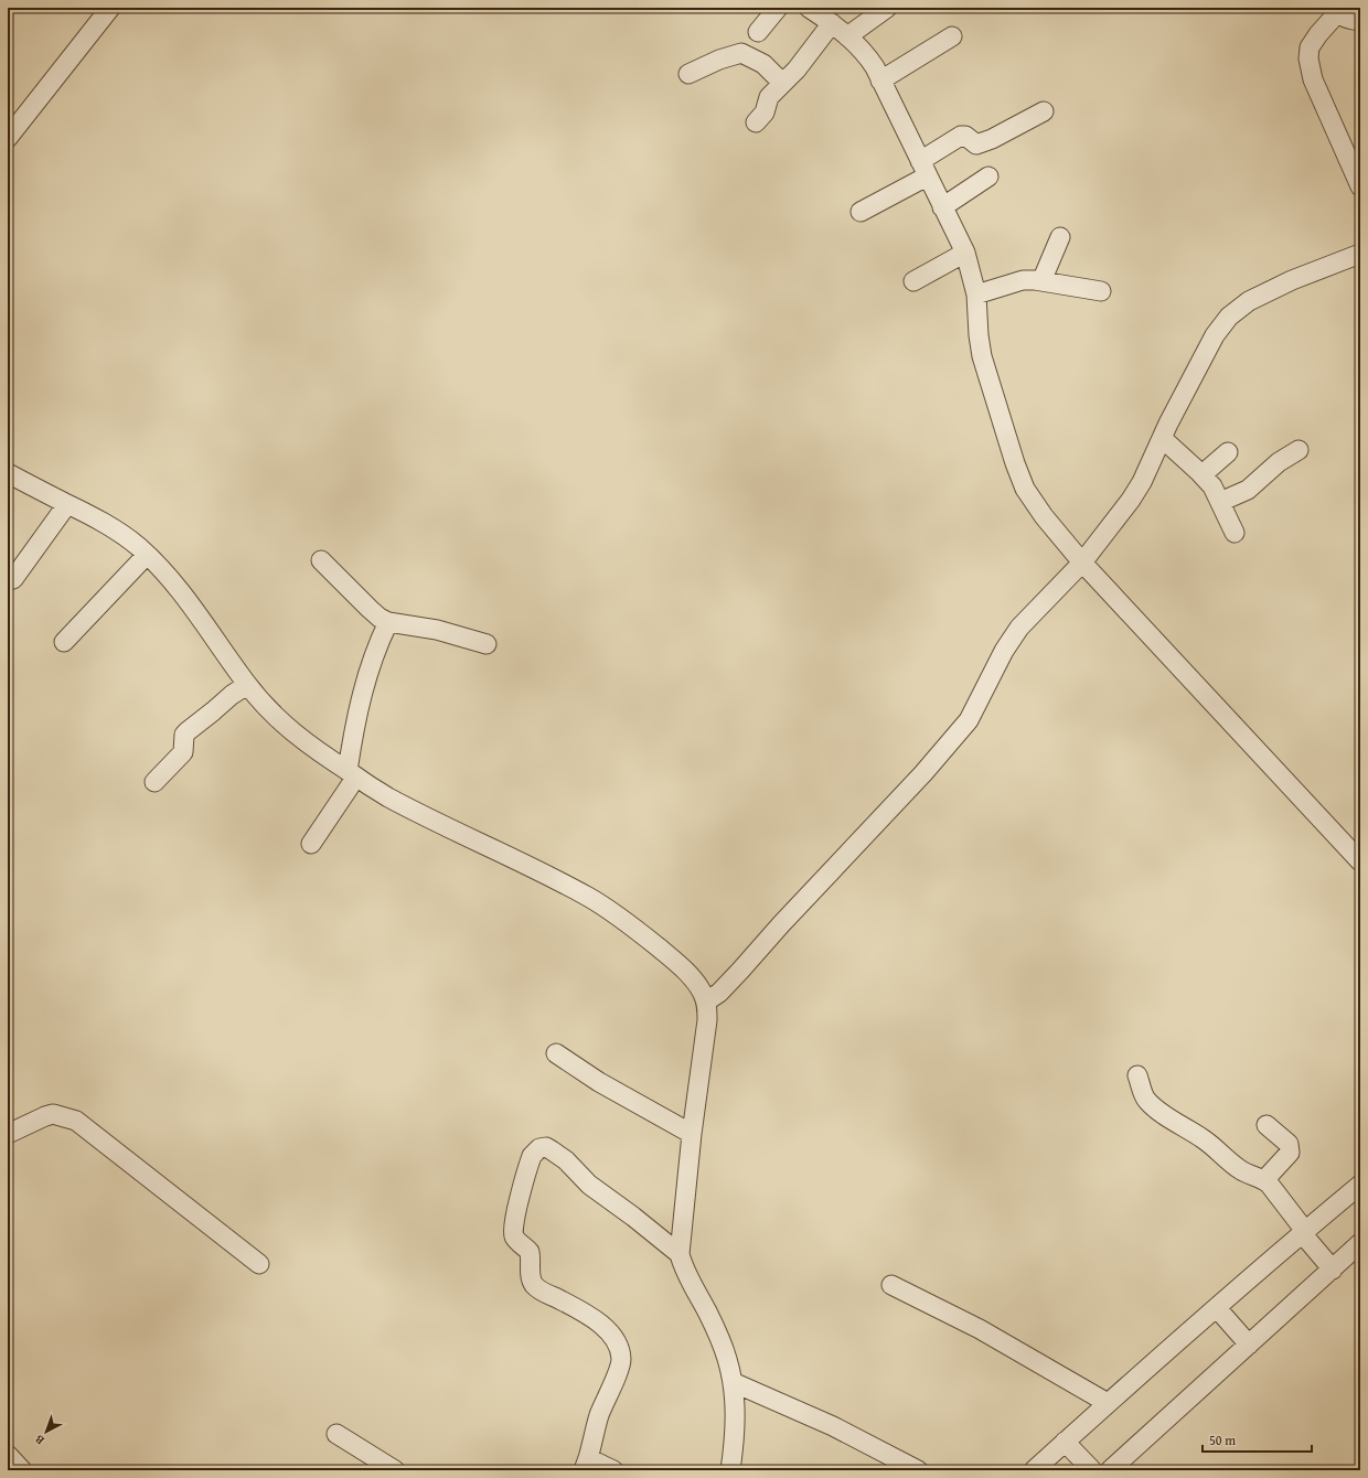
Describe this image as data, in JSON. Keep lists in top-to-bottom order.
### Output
{
  "scale_bar": "50 m",
  "north": "bottom left"
}
